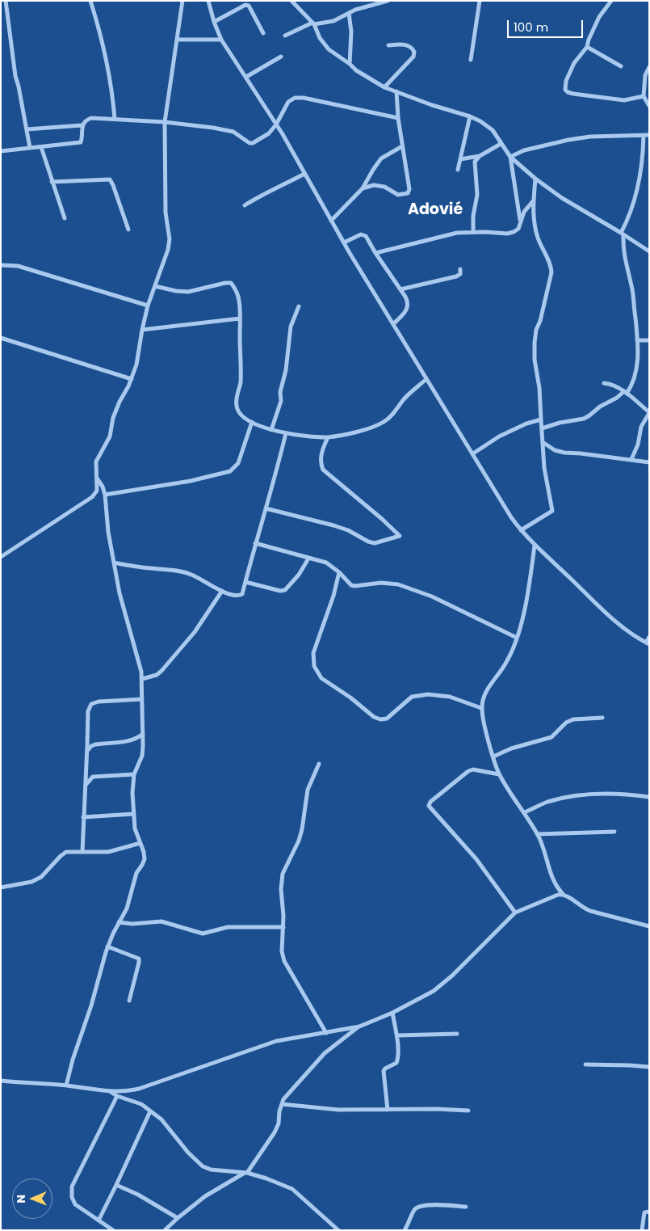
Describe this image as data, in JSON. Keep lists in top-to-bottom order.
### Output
{
  "districts": ["Adovié"],
  "scale_bar": "100 m",
  "north": "left"
}
